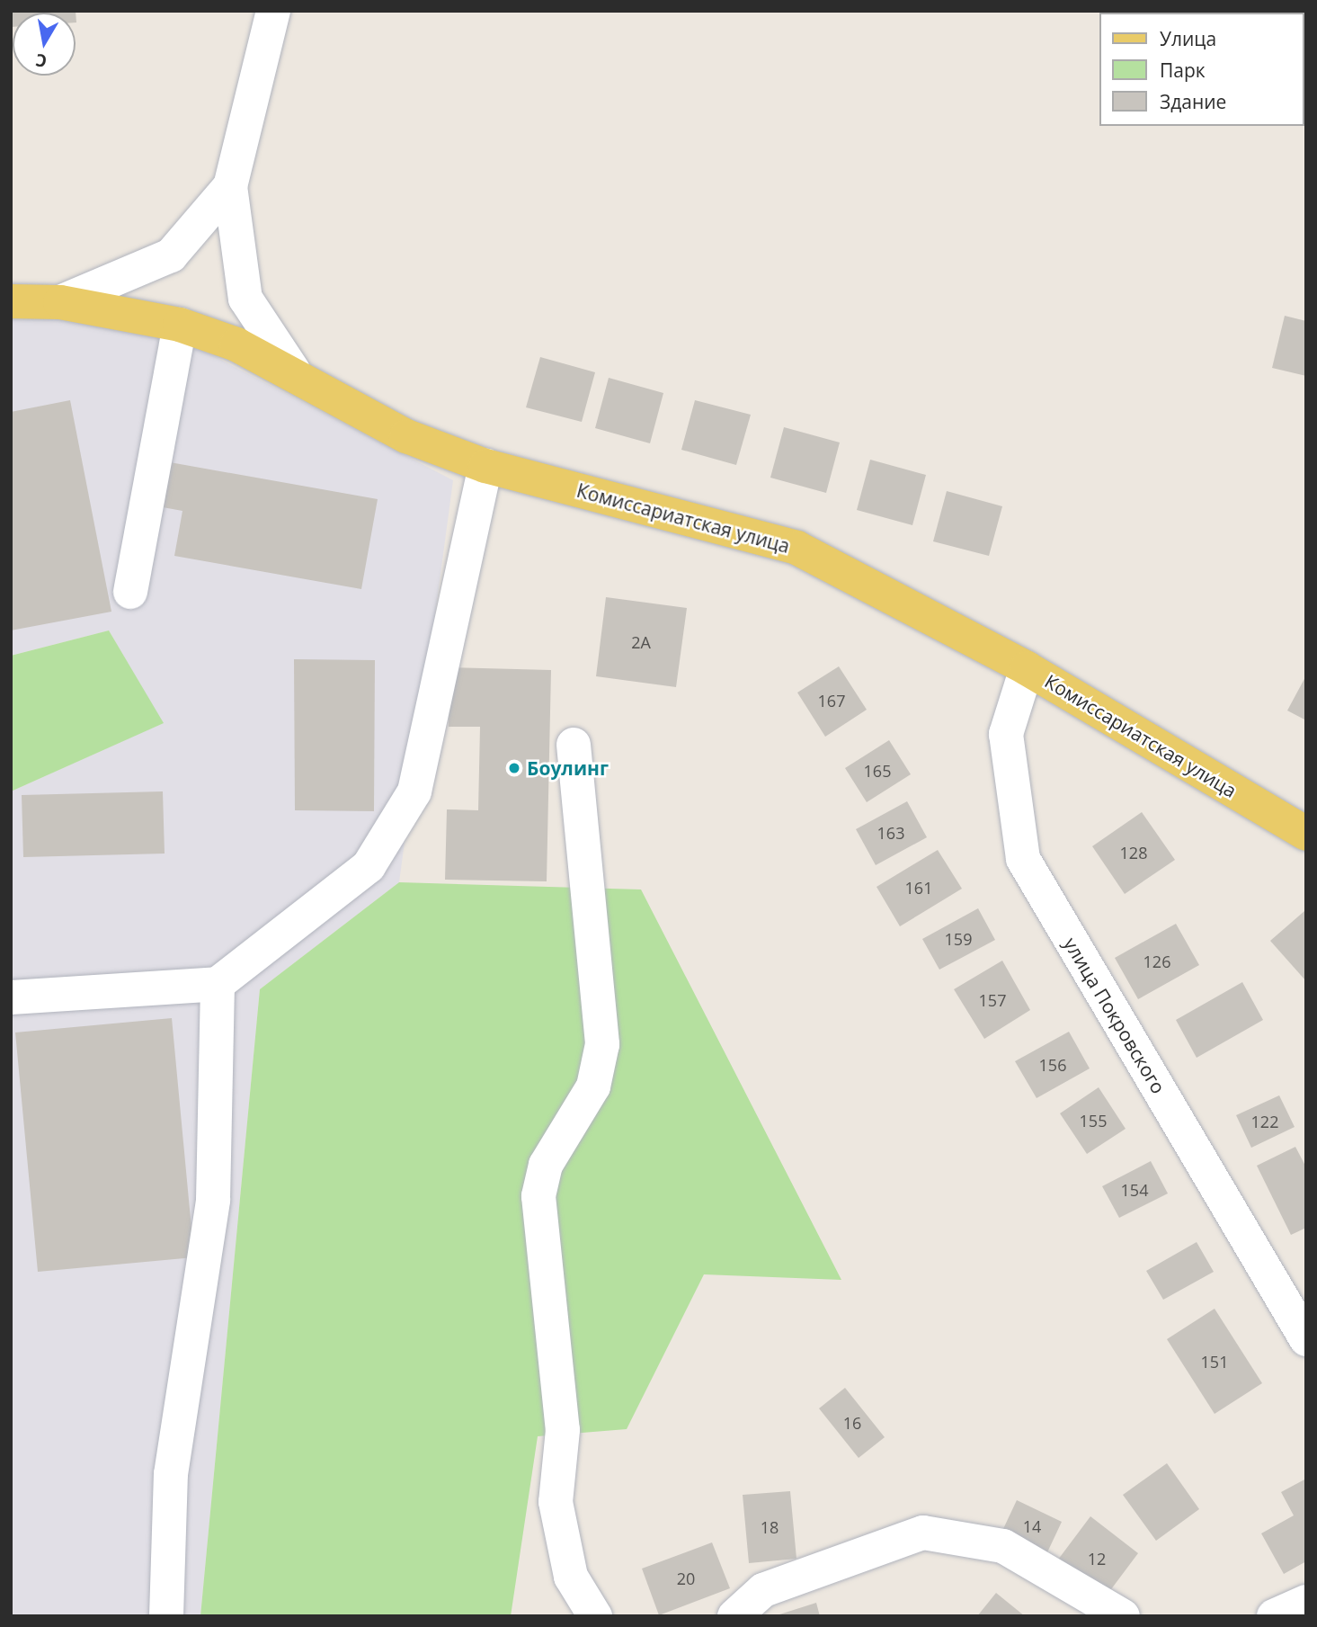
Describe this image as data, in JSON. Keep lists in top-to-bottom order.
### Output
{
  "streets": {
    "main road": ["Комиссариатская улица"],
    "street": ["улица Покровского"]
  },
  "crossings": [
    ["Комиссариатская улица", "улица Покровского"]
  ],
  "places": ["Боулинг"],
  "house_numbers": [
    "2А",
    "167",
    "165",
    "163",
    "128",
    "161",
    "159",
    "126",
    "157",
    "156",
    "155",
    "122",
    "154",
    "151",
    "16",
    "14",
    "18",
    "12",
    "20"
  ],
  "legend": ["Улица", "Парк", "Здание"],
  "north": "bottom"
}
